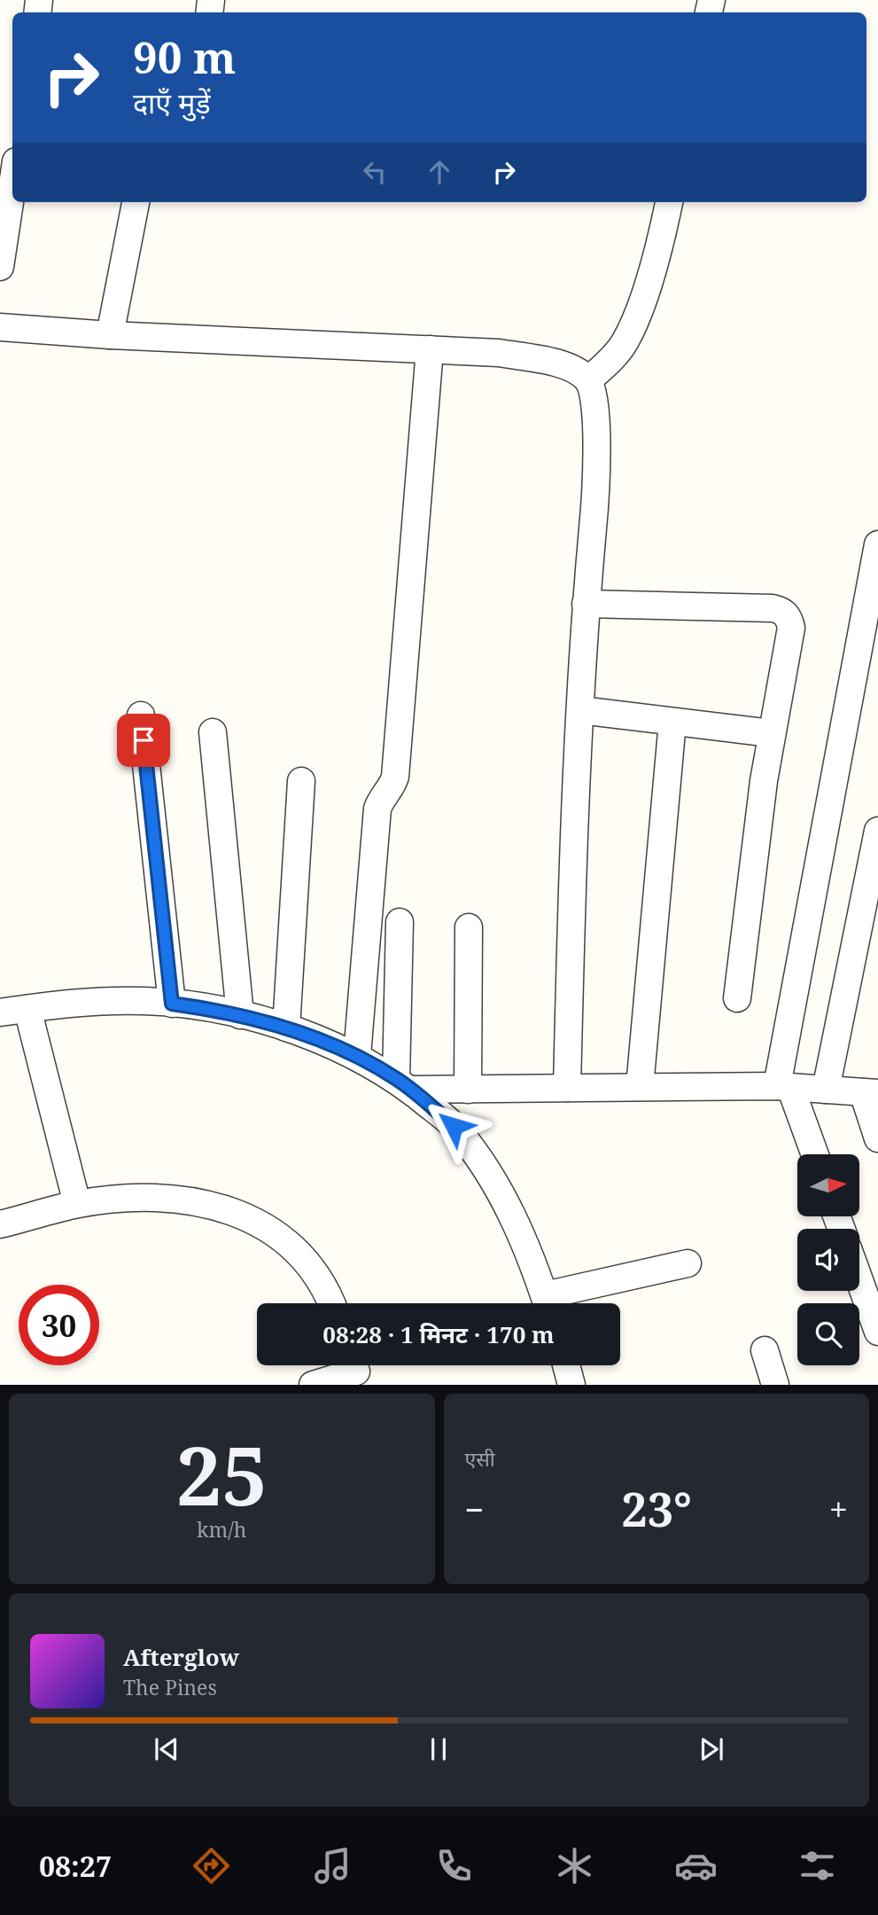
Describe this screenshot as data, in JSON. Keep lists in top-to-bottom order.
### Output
{
  "north": "right",
  "page": {
    "turn": ["90 m", "दाएँ मुड़ें"],
    "limit": "30",
    "trip": "08:28 · 1 मिनट · 170 m",
    "tile": [
      ["25", "km/h"],
      "एसी"
    ],
    "heat": ["−", "23°", "+"],
    "song": ["Afterglow", "The Pines"],
    "tabs": "08:27"
  }
}
